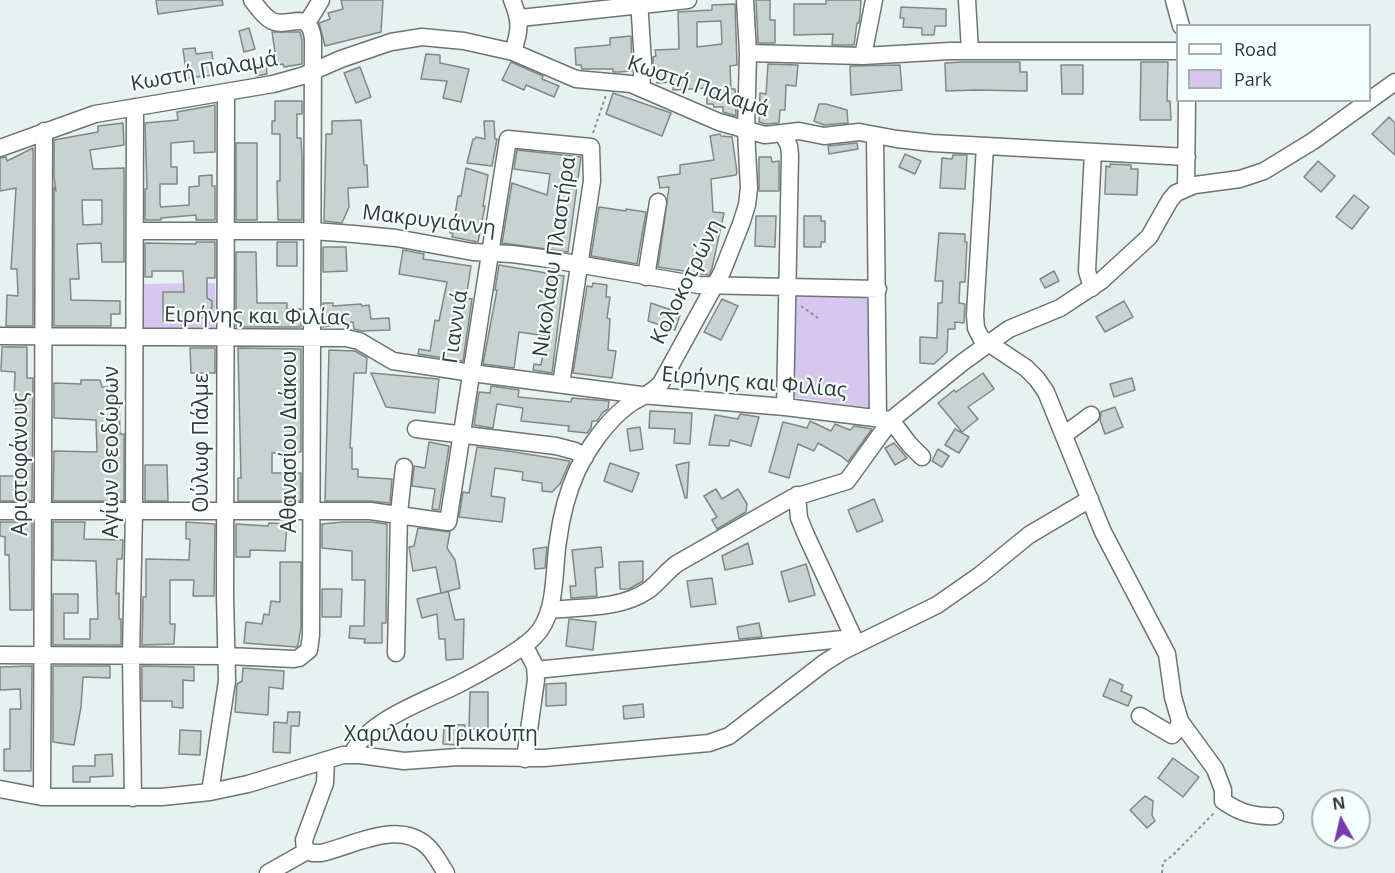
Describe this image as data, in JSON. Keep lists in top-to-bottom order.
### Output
{
  "streets": {
    "street": [
      "Κωστή Παλαμά",
      "Μακρυγιάννη",
      "Νικολάου Πλαστήρα",
      "Κολοκοτρώνη",
      "Ειρήνης και Φιλίας",
      "Γιαννιά",
      "Αθανασίου Διάκου",
      "Ούλωφ Πάλμε",
      "Αγίων Θεοδώρων",
      "Αριστοφάνους",
      "Χαριλάου Τρικούπη"
    ]
  },
  "crossings": [
    ["Κωστή Παλαμά", "Κολοκοτρώνη"],
    ["Κωστή Παλαμά", "Αθανασίου Διάκου"],
    ["Κωστή Παλαμά", "Ούλωφ Πάλμε"],
    ["Κωστή Παλαμά", "Αγίων Θεοδώρων"],
    ["Κωστή Παλαμά", "Αριστοφάνους"],
    ["Μακρυγιάννη", "Νικολάου Πλαστήρα"],
    ["Μακρυγιάννη", "Κολοκοτρώνη"],
    ["Μακρυγιάννη", "Γιαννιά"],
    ["Μακρυγιάννη", "Αθανασίου Διάκου"],
    ["Μακρυγιάννη", "Ούλωφ Πάλμε"],
    ["Μακρυγιάννη", "Αγίων Θεοδώρων"],
    ["Νικολάου Πλαστήρα", "Ειρήνης και Φιλίας"],
    ["Νικολάου Πλαστήρα", "Γιαννιά"],
    ["Κολοκοτρώνη", "Ειρήνης και Φιλίας"],
    ["Ειρήνης και Φιλίας", "Γιαννιά"],
    ["Ειρήνης και Φιλίας", "Αθανασίου Διάκου"],
    ["Ειρήνης και Φιλίας", "Ούλωφ Πάλμε"],
    ["Ειρήνης και Φιλίας", "Αγίων Θεοδώρων"],
    ["Ειρήνης και Φιλίας", "Αριστοφάνους"],
    ["Αθανασίου Διάκου", "Ούλωφ Πάλμε"],
    ["Ούλωφ Πάλμε", "Χαριλάου Τρικούπη"],
    ["Αγίων Θεοδώρων", "Χαριλάου Τρικούπη"],
    ["Αριστοφάνους", "Χαριλάου Τρικούπη"]
  ],
  "legend": ["Road", "Park"],
  "north": "top"
}
